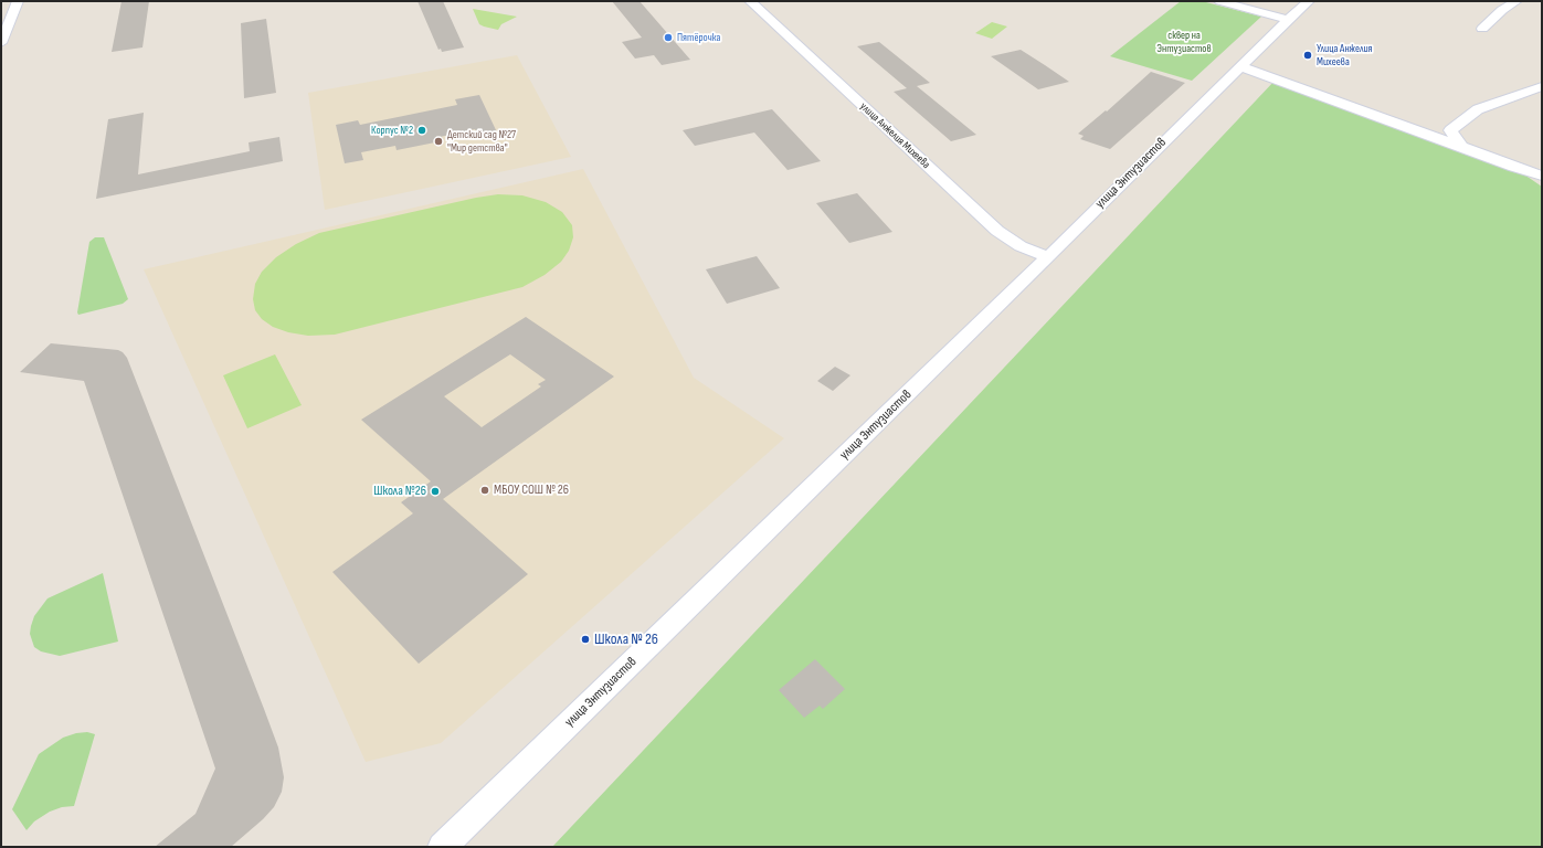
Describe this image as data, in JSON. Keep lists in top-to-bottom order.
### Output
{
  "streets": {
    "street": ["улица Анжелия Михеева", "улица Энтузиастов"]
  },
  "crossings": [
    ["улица Анжелия Михеева", "улица Энтузиастов"]
  ],
  "parks": ["сквер на Энтузиастов"],
  "places": [
    "Пятёрочка",
    "Улица Анжелия Михеева",
    "Корпус №2",
    "Детский сад №27 \"Мир детства\"",
    "МБОУ СОШ № 26",
    "Школа №26",
    "Школа № 26"
  ]
}
